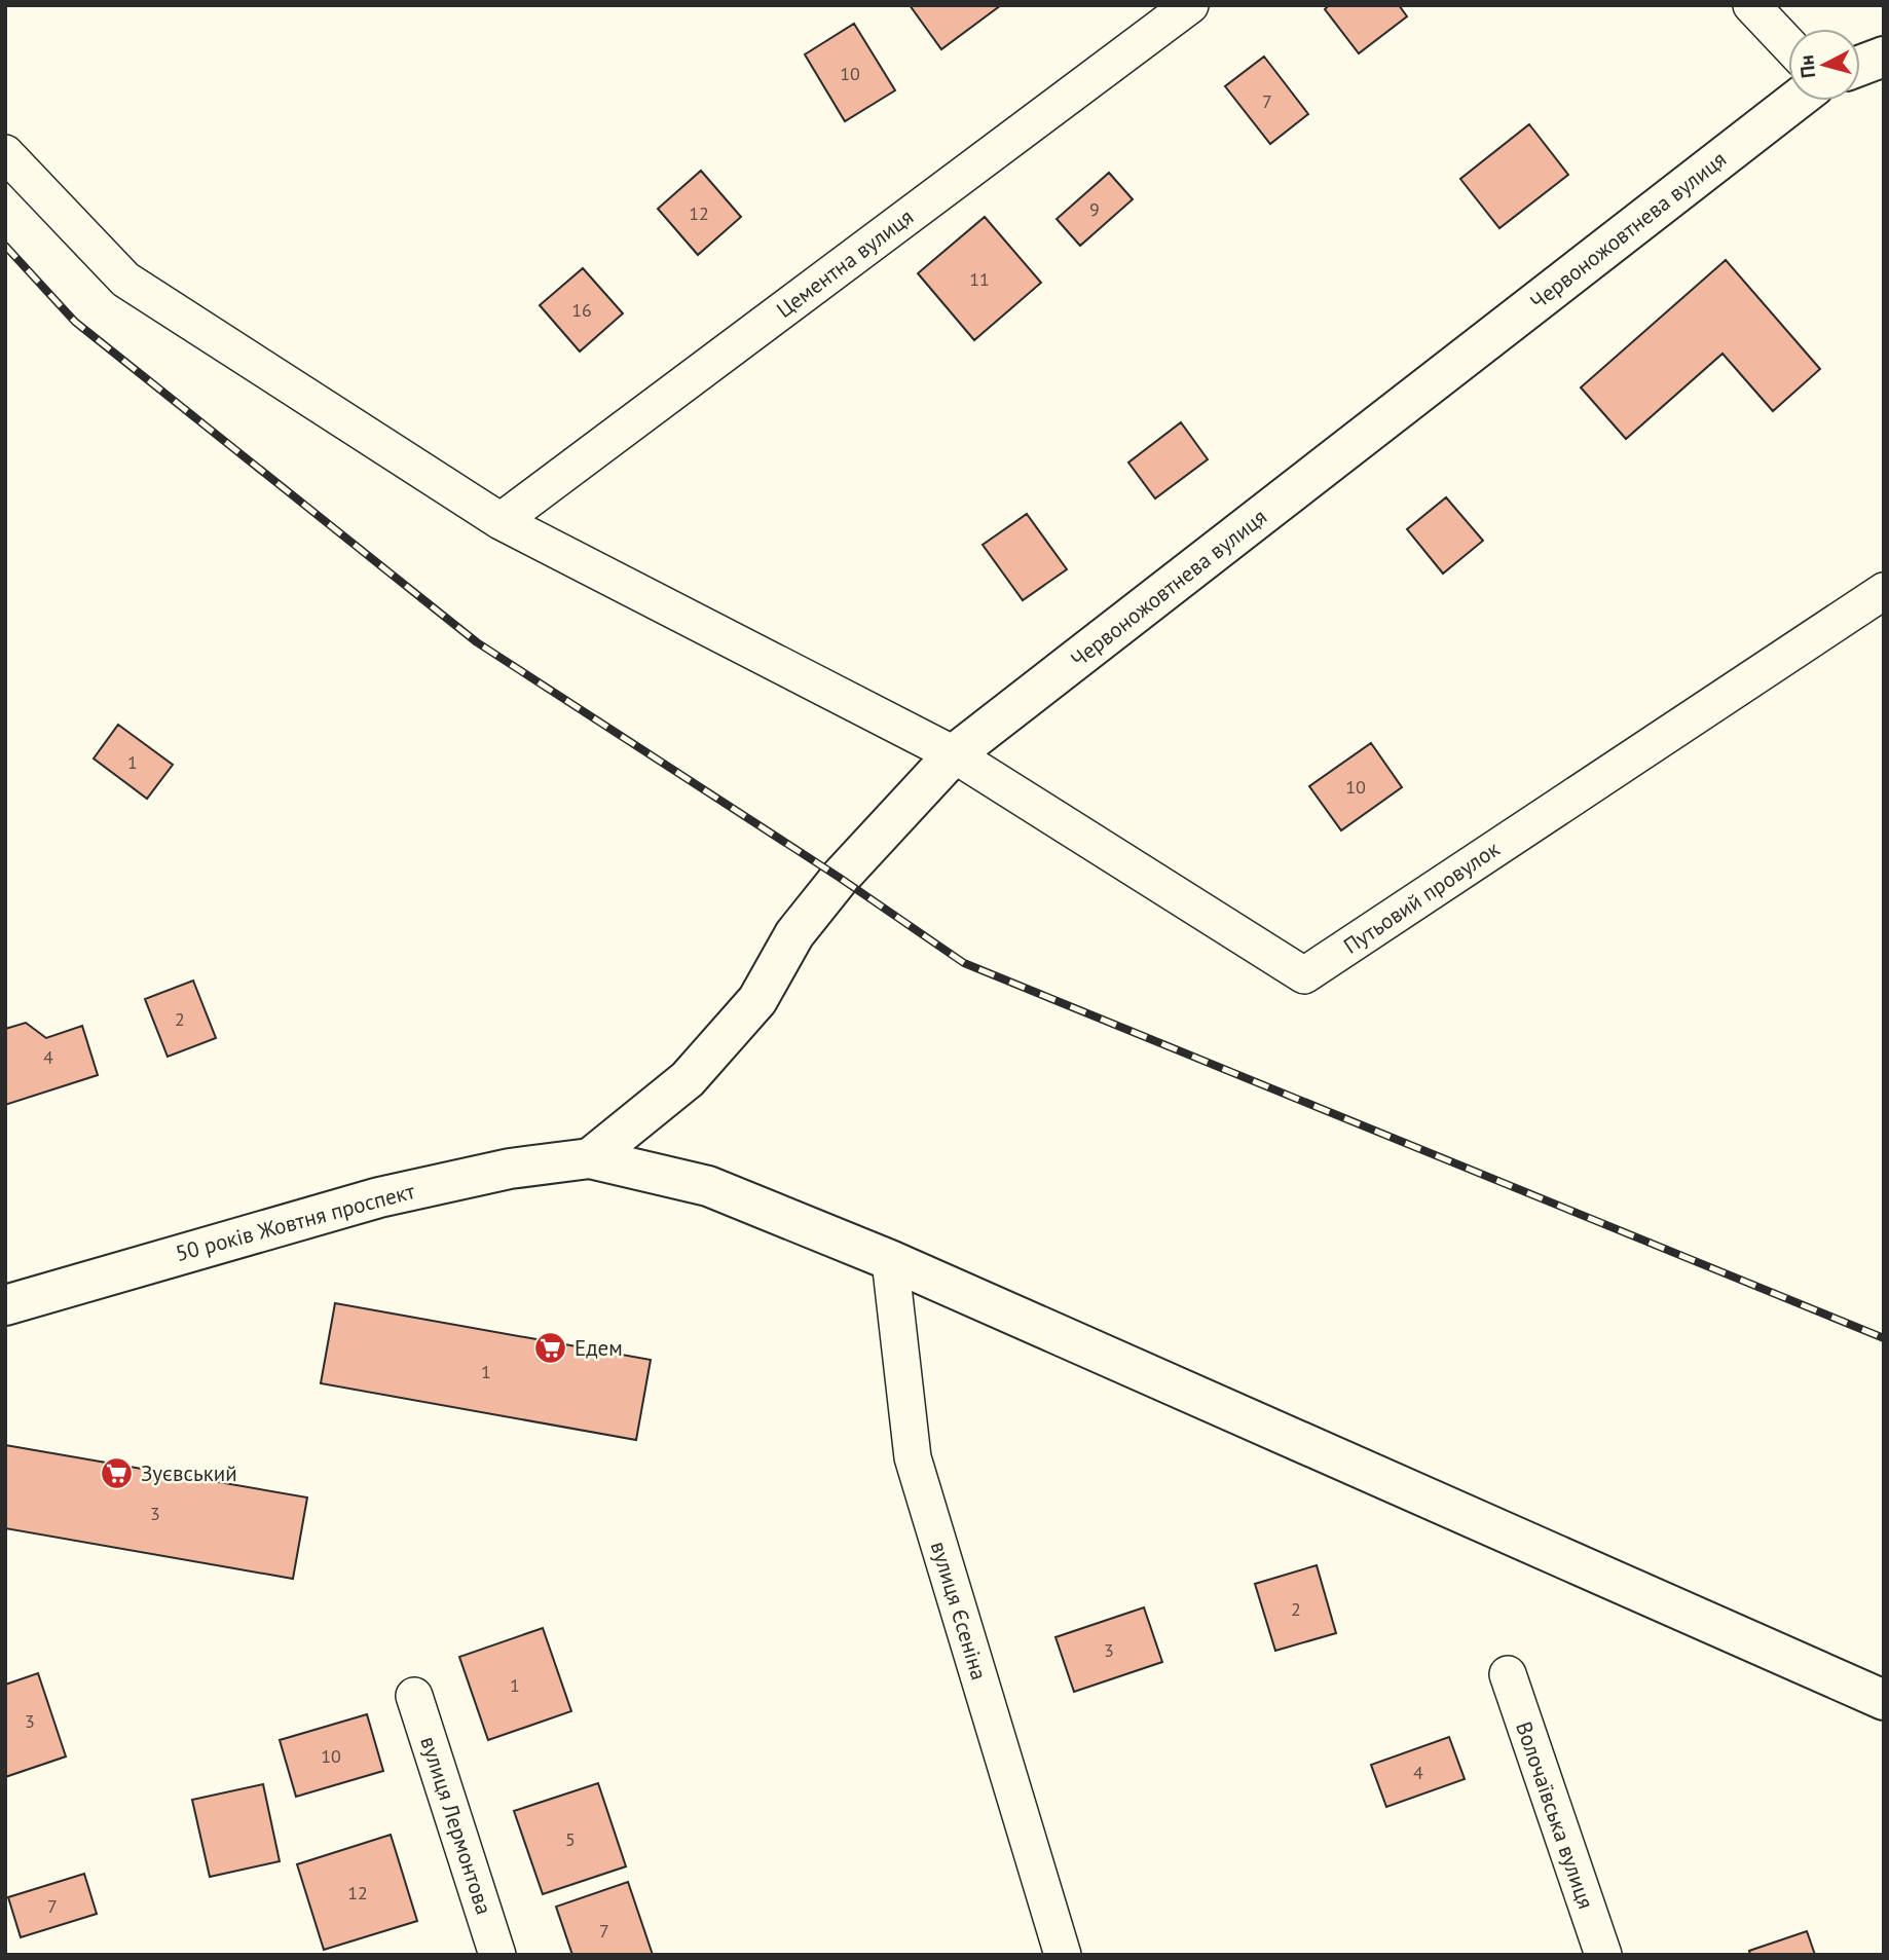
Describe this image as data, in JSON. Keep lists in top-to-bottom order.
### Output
{
  "streets": {
    "street": [
      "Червоножовтнева вулиця",
      "Цементна вулиця",
      "Путьовий провулок",
      "50 років Жовтня проспект",
      "вулиця Єсеніна",
      "Волочаївська вулиця",
      "вулиця Лермонтова"
    ]
  },
  "crossings": [
    ["Червоножовтнева вулиця", "Путьовий провулок"],
    ["Червоножовтнева вулиця", "50 років Жовтня проспект"]
  ],
  "places": {
    "supermarket": ["Едем", "Зуєвський"]
  },
  "house_numbers": [
    "10",
    "7",
    "9",
    "12",
    "11",
    "16",
    "1",
    "10",
    "2",
    "4",
    "1",
    "3",
    "2",
    "3",
    "1",
    "3",
    "10",
    "4",
    "5",
    "12",
    "7",
    "7"
  ],
  "north": "left"
}
